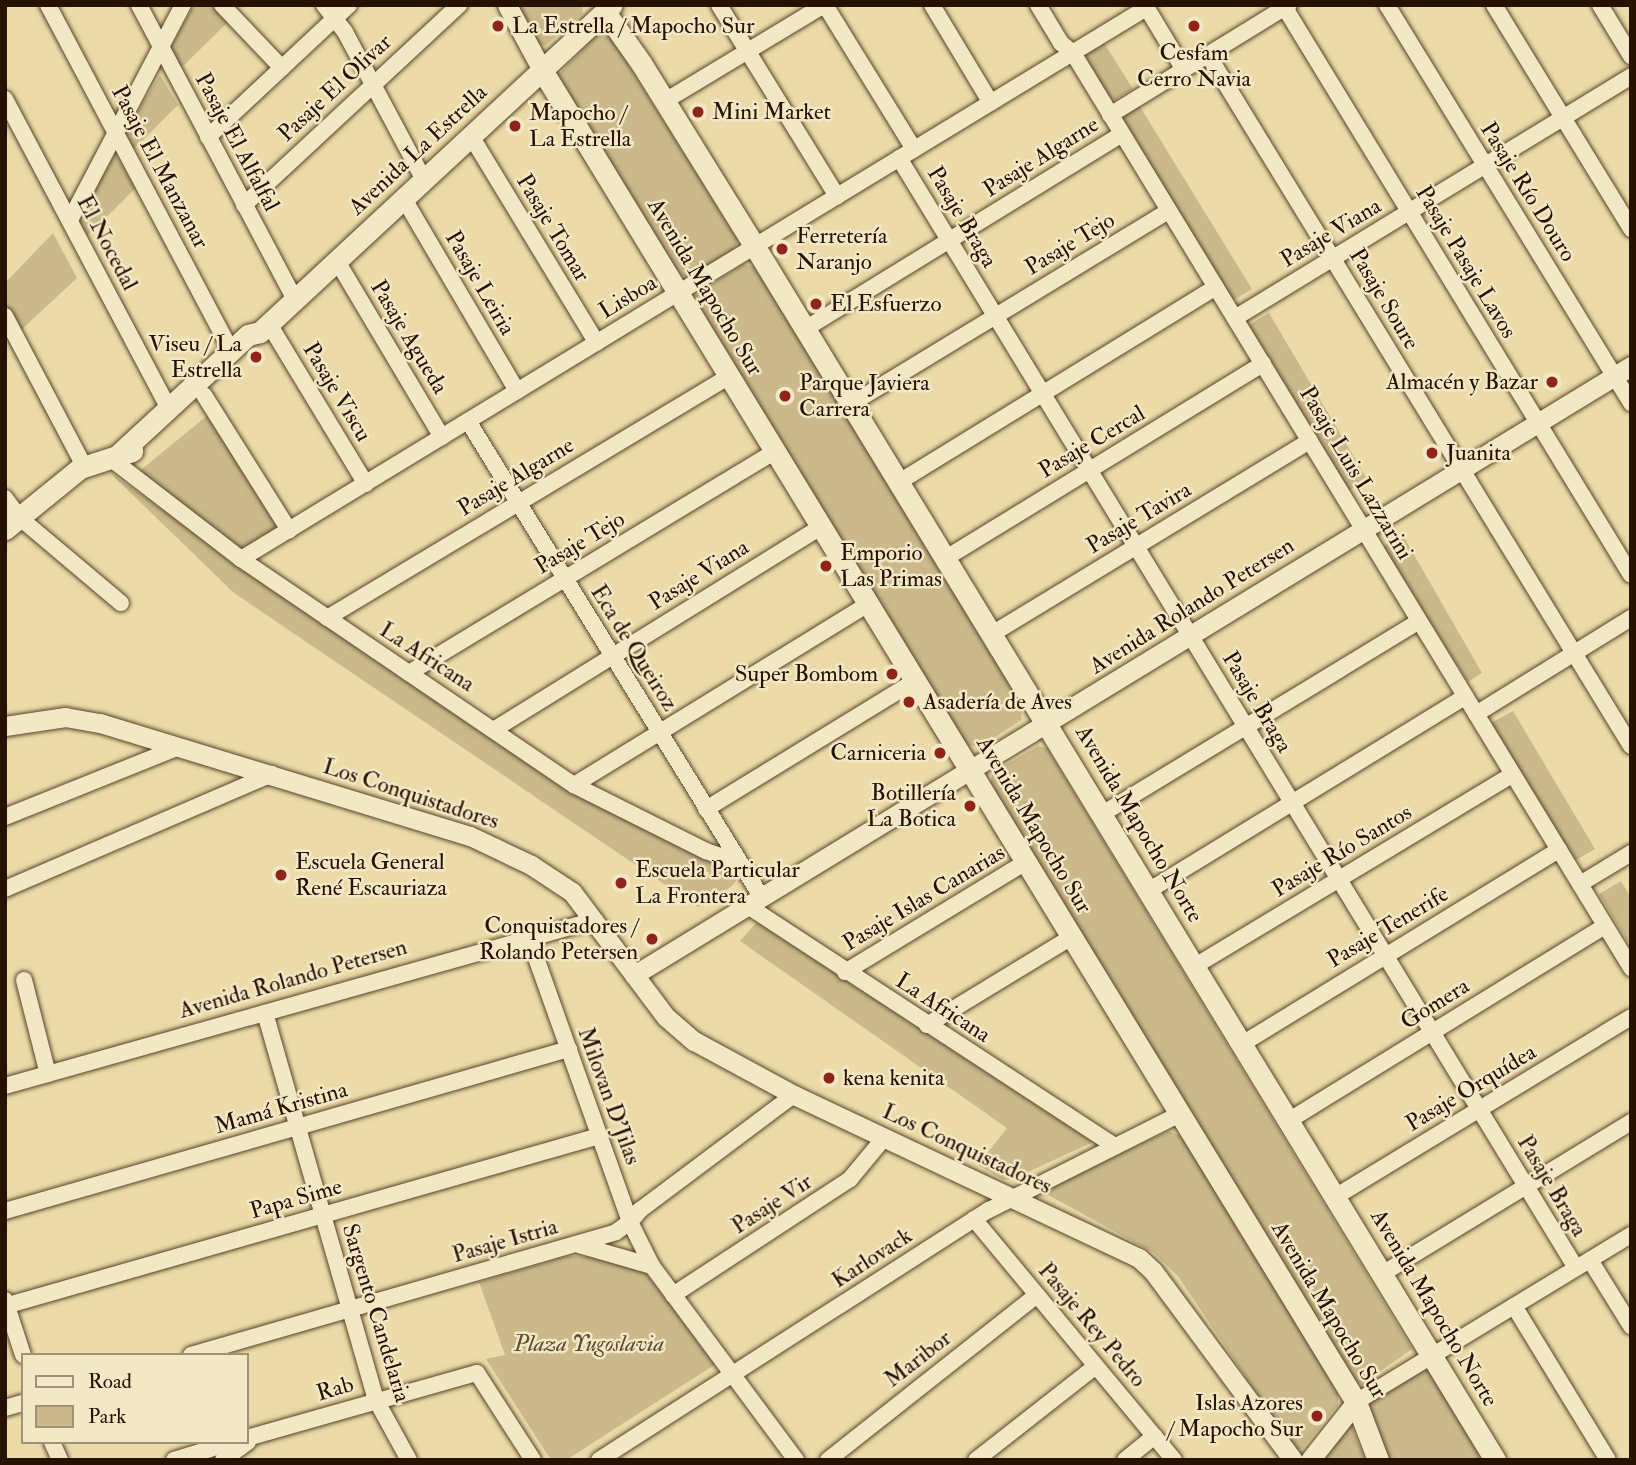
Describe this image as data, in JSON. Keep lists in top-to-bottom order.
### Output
{
  "streets": {
    "main road": ["Avenida La Estrella", "Avenida Mapocho Sur", "Avenida Mapocho Norte"],
    "street": [
      "Pasaje El Olivar",
      "Pasaje El Alfalfal",
      "Pasaje Algarne",
      "Pasaje El Manzanar",
      "Pasaje Río Douro",
      "Pasaje Braga",
      "Pasaje Tomar",
      "Pasaje Viana",
      "El Nocedal",
      "Pasaje Tejo",
      "Pasaje Pasaje Lavos",
      "Pasaje Leiria",
      "Lisboa",
      "Pasaje Soure",
      "Pasaje Agueda",
      "Pasaje Viscu",
      "Pasaje Cercal",
      "Pasaje Luis Lazzarini",
      "Pasaje Tavira",
      "Avenida Rolando Petersen",
      "Eca de Queiroz",
      "La Africana",
      "Los Conquistadores",
      "Pasaje Río Santos",
      "Pasaje Islas Canarias",
      "Pasaje Tenerife",
      "Gomera",
      "Pasaje Orquídea",
      "Milovan D'Jilas",
      "Mamá Kristina",
      "Papa Sime",
      "Pasaje Vir",
      "Pasaje Istria",
      "Karlovack",
      "Sargento Candelaria",
      "Pasaje Rey Pedro",
      "Maribor",
      "Rab"
    ]
  },
  "crossings": [
    ["Pasaje El Olivar", "Pasaje El Alfalfal"],
    ["Pasaje El Alfalfal", "Avenida La Estrella"],
    ["Avenida La Estrella", "Pasaje El Manzanar"],
    ["Avenida La Estrella", "Pasaje Tomar"],
    ["Avenida La Estrella", "El Nocedal"],
    ["Avenida La Estrella", "Pasaje Leiria"],
    ["Avenida La Estrella", "Avenida Mapocho Sur"],
    ["Avenida La Estrella", "Pasaje Agueda"],
    ["Avenida La Estrella", "Pasaje Viscu"],
    ["Avenida La Estrella", "La Africana"],
    ["Avenida La Estrella", "Avenida Mapocho Norte"],
    ["Pasaje Algarne", "Pasaje Braga"],
    ["Pasaje Algarne", "Avenida Mapocho Sur"],
    ["Pasaje Algarne", "Pasaje Luis Lazzarini"],
    ["Pasaje Algarne", "Eca de Queiroz"],
    ["Pasaje Algarne", "La Africana"],
    ["Pasaje Algarne", "Avenida Mapocho Norte"],
    ["Pasaje Río Douro", "Pasaje Viana"],
    ["Pasaje Río Douro", "Avenida Rolando Petersen"],
    ["Pasaje Braga", "Pasaje Tejo"],
    ["Pasaje Braga", "Lisboa"],
    ["Pasaje Braga", "Pasaje Cercal"],
    ["Pasaje Braga", "Pasaje Tavira"],
    ["Pasaje Braga", "Avenida Rolando Petersen"],
    ["Pasaje Braga", "Pasaje Río Santos"],
    ["Pasaje Braga", "Pasaje Tenerife"],
    ["Pasaje Braga", "Gomera"],
    ["Pasaje Braga", "Pasaje Orquídea"],
    ["Pasaje Tomar", "Lisboa"],
    ["Pasaje Viana", "Pasaje Pasaje Lavos"],
    ["Pasaje Viana", "Avenida Mapocho Sur"],
    ["Pasaje Viana", "Pasaje Soure"],
    ["Pasaje Viana", "Pasaje Luis Lazzarini"],
    ["Pasaje Viana", "Eca de Queiroz"],
    ["Pasaje Viana", "La Africana"],
    ["Pasaje Tejo", "Avenida Mapocho Sur"],
    ["Pasaje Tejo", "Pasaje Luis Lazzarini"],
    ["Pasaje Tejo", "Eca de Queiroz"],
    ["Pasaje Tejo", "La Africana"],
    ["Pasaje Tejo", "Avenida Mapocho Norte"],
    ["Pasaje Pasaje Lavos", "Avenida Rolando Petersen"],
    ["Pasaje Leiria", "Lisboa"],
    ["Avenida Mapocho Sur", "Lisboa"],
    ["Avenida Mapocho Sur", "Avenida Rolando Petersen"],
    ["Avenida Mapocho Sur", "Pasaje Islas Canarias"],
    ["Avenida Mapocho Sur", "Karlovack"],
    ["Lisboa", "Pasaje Agueda"],
    ["Lisboa", "Pasaje Viscu"],
    ["Lisboa", "Pasaje Luis Lazzarini"],
    ["Lisboa", "Eca de Queiroz"],
    ["Lisboa", "La Africana"],
    ["Lisboa", "Avenida Mapocho Norte"],
    ["Pasaje Soure", "Avenida Rolando Petersen"],
    ["Pasaje Cercal", "Pasaje Luis Lazzarini"],
    ["Pasaje Cercal", "Avenida Mapocho Norte"],
    ["Pasaje Luis Lazzarini", "Pasaje Tavira"],
    ["Pasaje Luis Lazzarini", "Avenida Rolando Petersen"],
    ["Pasaje Luis Lazzarini", "Pasaje Río Santos"],
    ["Pasaje Luis Lazzarini", "Pasaje Tenerife"],
    ["Pasaje Luis Lazzarini", "Gomera"],
    ["Pasaje Tavira", "Avenida Mapocho Norte"],
    ["Avenida Rolando Petersen", "Eca de Queiroz"],
    ["Avenida Rolando Petersen", "La Africana"],
    ["Avenida Rolando Petersen", "Los Conquistadores"],
    ["Avenida Rolando Petersen", "Avenida Mapocho Norte"],
    ["Avenida Rolando Petersen", "Milovan D'Jilas"],
    ["Avenida Rolando Petersen", "Sargento Candelaria"],
    ["Eca de Queiroz", "La Africana"],
    ["La Africana", "Pasaje Islas Canarias"],
    ["La Africana", "Karlovack"],
    ["Los Conquistadores", "Pasaje Vir"],
    ["Los Conquistadores", "Pasaje Istria"],
    ["Los Conquistadores", "Karlovack"],
    ["Avenida Mapocho Norte", "Pasaje Río Santos"],
    ["Avenida Mapocho Norte", "Pasaje Tenerife"],
    ["Avenida Mapocho Norte", "Gomera"],
    ["Avenida Mapocho Norte", "Pasaje Orquídea"],
    ["Milovan D'Jilas", "Mamá Kristina"],
    ["Milovan D'Jilas", "Papa Sime"],
    ["Milovan D'Jilas", "Pasaje Vir"],
    ["Milovan D'Jilas", "Pasaje Istria"],
    ["Milovan D'Jilas", "Karlovack"],
    ["Mamá Kristina", "Sargento Candelaria"],
    ["Papa Sime", "Sargento Candelaria"],
    ["Pasaje Istria", "Sargento Candelaria"],
    ["Karlovack", "Pasaje Rey Pedro"],
    ["Sargento Candelaria", "Rab"],
    ["Pasaje Rey Pedro", "Maribor"]
  ],
  "parks": ["Plaza Yugoslavia"],
  "places": [
    "La Estrella / Mapocho Sur",
    "Cesfam Cerro Navia",
    "Mini Market",
    "Mapocho / La Estrella",
    "Ferretería Naranjo",
    "El Esfuerzo",
    "Viseu / La Estrella",
    "Almacén y Bazar",
    "Parque Javiera Carrera",
    "Juanita",
    "Emporio Las Primas",
    "Super Bombom",
    "Asadería de Aves",
    "Carniceria",
    "Botillería La Botica",
    "Escuela General René Escauriaza",
    "Escuela Particular La Frontera",
    "Conquistadores / Rolando Petersen",
    "kena kenita",
    "Islas Azores / Mapocho Sur"
  ],
  "legend": ["Road", "Park"]
}
